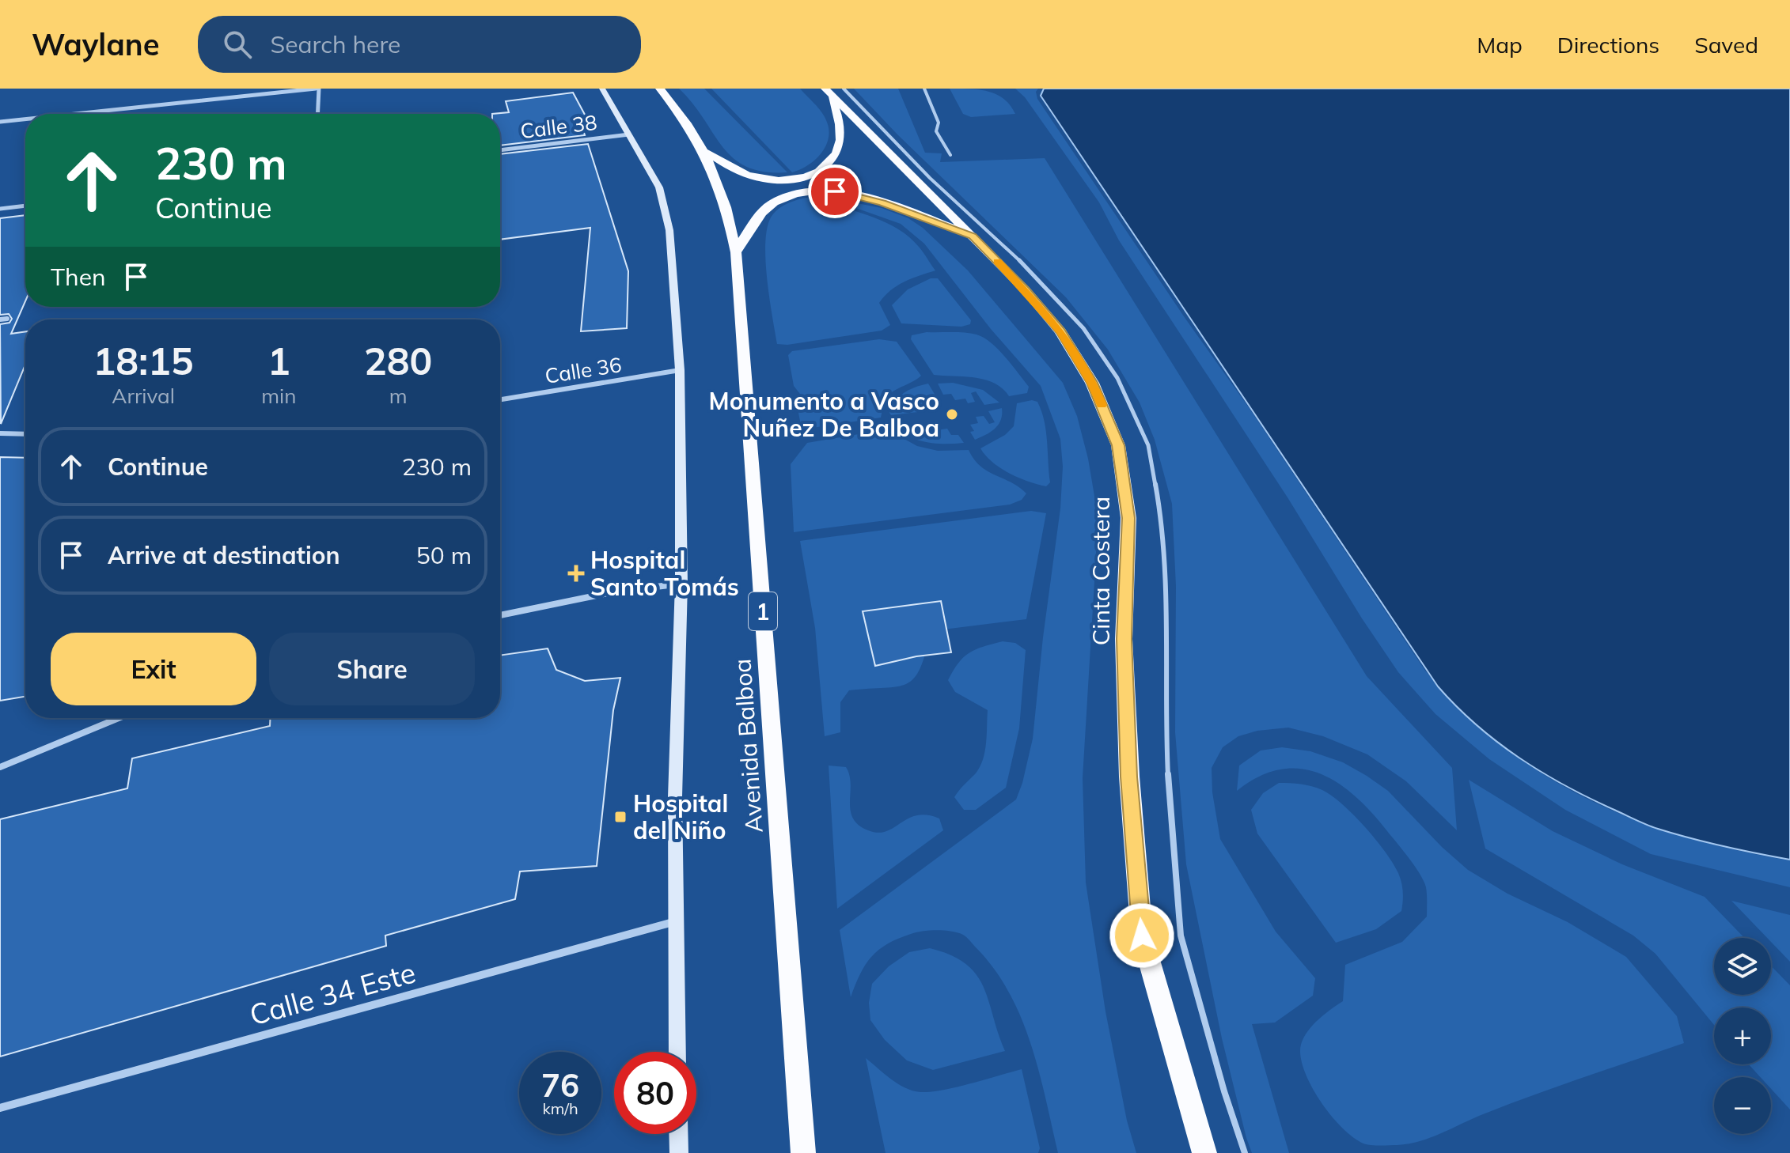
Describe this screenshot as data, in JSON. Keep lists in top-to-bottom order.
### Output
{
  "streets": {
    "highway": ["Cinta Costera", "1", "Avenida Balboa"],
    "street": ["Calle 38", "Calle 36", "Calle 34 Este"]
  },
  "places": {
    "other": ["Monumento a Vasco Nuñez De Balboa"],
    "health": ["Hospital Santo Tomás"],
    "transit": ["Hospital del Niño"]
  },
  "page": {
    "header": "Waylane",
    "search": "Search here",
    "nav": ["Map", "Directions", "Saved"],
    "turn": ["230 m", "Continue"],
    "then": "Then",
    "eta": [
      "18:15",
      "Arrival",
      "1",
      "min",
      "280",
      "m"
    ],
    "list": [
      {
        "name": "Continue",
        "value": "230 m"
      },
      {
        "name": "Arrive at destination",
        "value": "50 m"
      }
    ],
    "buttons": ["Exit", "Share"],
    "map_buttons": ["+", "−"],
    "speed": "76 km/h",
    "limit": "80"
  }
}
